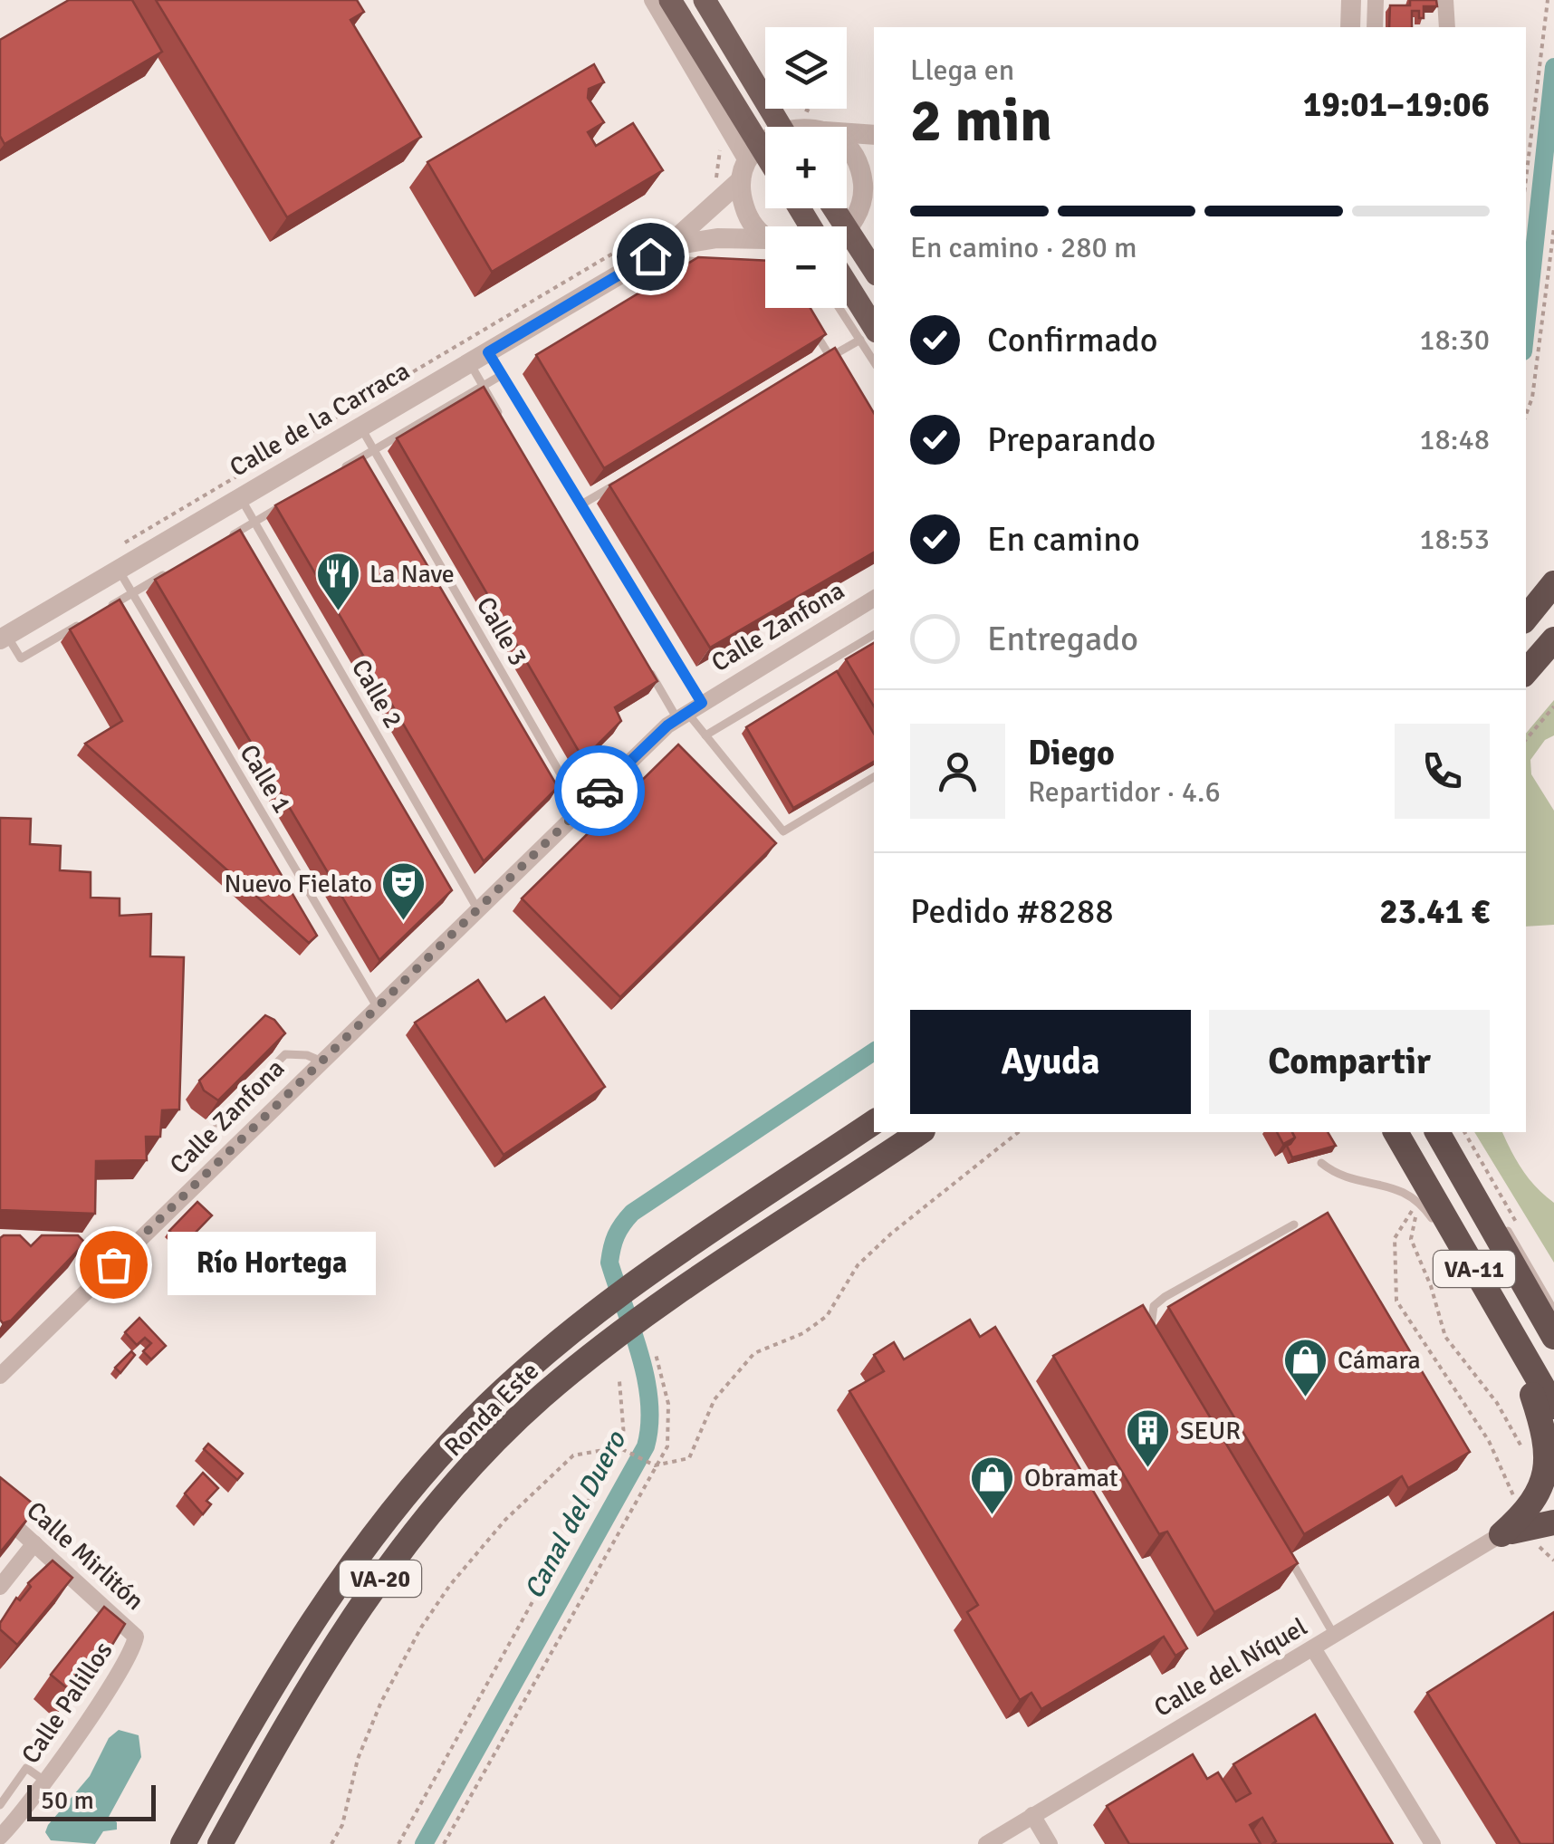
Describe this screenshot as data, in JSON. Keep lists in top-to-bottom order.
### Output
{
  "streets": {
    "highway": ["VA-11", "Ronda Este", "VA-20"],
    "street": [
      "Calle de la Carraca",
      "Calle Zanfona",
      "Calle Mirlitón",
      "Calle del Níquel",
      "Calle Palillos"
    ],
    "lane": ["Calle 3", "Calle 2", "Calle 1"]
  },
  "crossings": [
    ["Calle de la Carraca", "Calle 3"],
    ["Calle de la Carraca", "Calle 2"],
    ["Calle de la Carraca", "Calle 1"],
    ["Calle Zanfona", "Calle 3"],
    ["Calle Zanfona", "Calle 2"],
    ["Calle Zanfona", "Calle 1"],
    ["Calle Mirlitón", "Calle Palillos"]
  ],
  "water": ["Canal del Duero"],
  "places": {
    "restaurant": ["La Nave"],
    "theatre": ["Nuevo Fielato"],
    "other": ["Río Hortega"],
    "shop": ["Cámara", "Obramat"],
    "building": ["SEUR"]
  },
  "scale_bar": "50 m",
  "page": {
    "map_buttons": ["+", "−"],
    "heading": ["2 min", "Llega en", "19:01–19:06"],
    "panel": [
      "Diego",
      "Repartidor · 4.6",
      "Pedido #8288",
      "23.41 €"
    ],
    "bar": "En camino · 280 m",
    "list": [
      ["Confirmado", "18:30"],
      ["Preparando", "18:48"],
      ["En camino", "18:53"],
      "Entregado"
    ],
    "buttons": ["Ayuda", "Compartir"],
    "bubble": "Río Hortega",
    "scale": "50 m"
  }
}
